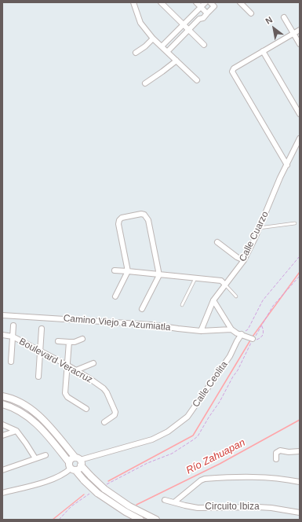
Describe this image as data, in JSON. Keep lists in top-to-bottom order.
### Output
{
  "streets": {
    "street": [
      "Calle Cuarzo",
      "Camino Viejo a Azumiatla",
      "Boulevard Veracruz",
      "Calle Ceolita",
      "Circuito Ibiza"
    ]
  },
  "crossings": [
    ["Calle Cuarzo", "Camino Viejo a Azumiatla"]
  ],
  "water": ["Río Zahuapan"],
  "north": "top left"
}
